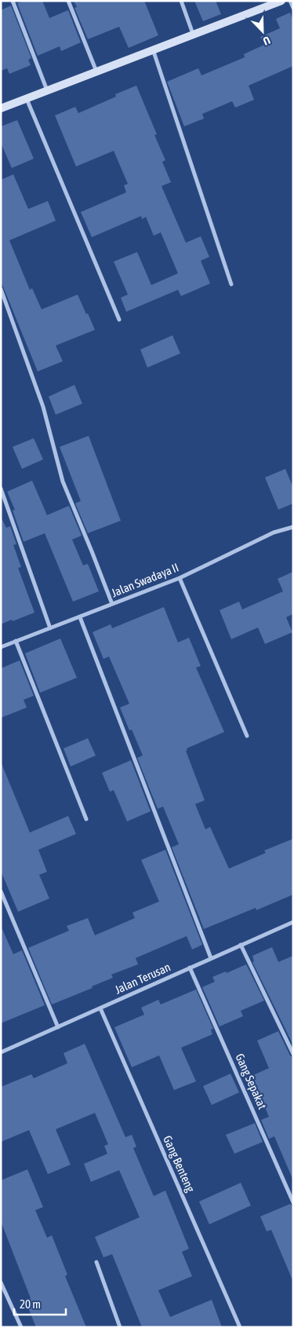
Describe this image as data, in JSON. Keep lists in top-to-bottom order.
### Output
{
  "streets": {
    "street": [
      "Jalan Swadaya II",
      "Jalan Terusan",
      "Gang Sepakat",
      "Gang Benteng"
    ]
  },
  "crossings": [
    ["Jalan Terusan", "Gang Sepakat"],
    ["Jalan Terusan", "Gang Benteng"]
  ],
  "scale_bar": "20 m",
  "north": "bottom right"
}
